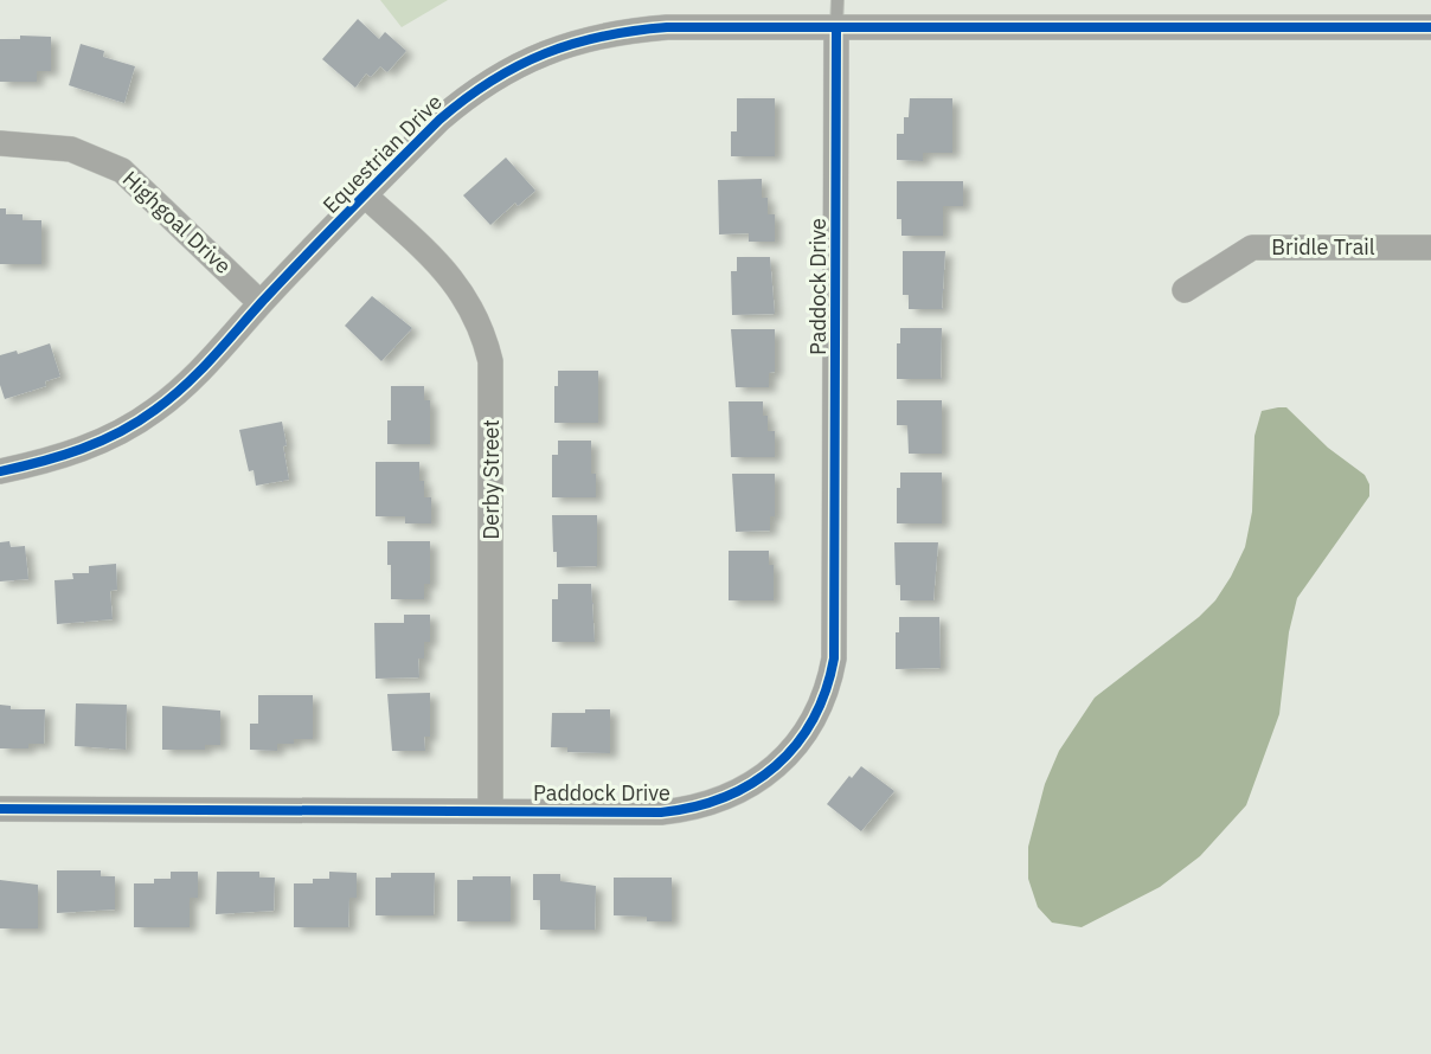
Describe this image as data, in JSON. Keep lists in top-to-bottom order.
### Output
{
  "streets": {
    "street": [
      "Equestrian Drive",
      "Highgoal Drive",
      "Bridle Trail",
      "Paddock Drive",
      "Derby Street"
    ]
  },
  "crossings": [
    ["Equestrian Drive", "Highgoal Drive"],
    ["Equestrian Drive", "Paddock Drive"],
    ["Equestrian Drive", "Derby Street"],
    ["Paddock Drive", "Derby Street"]
  ]
}
